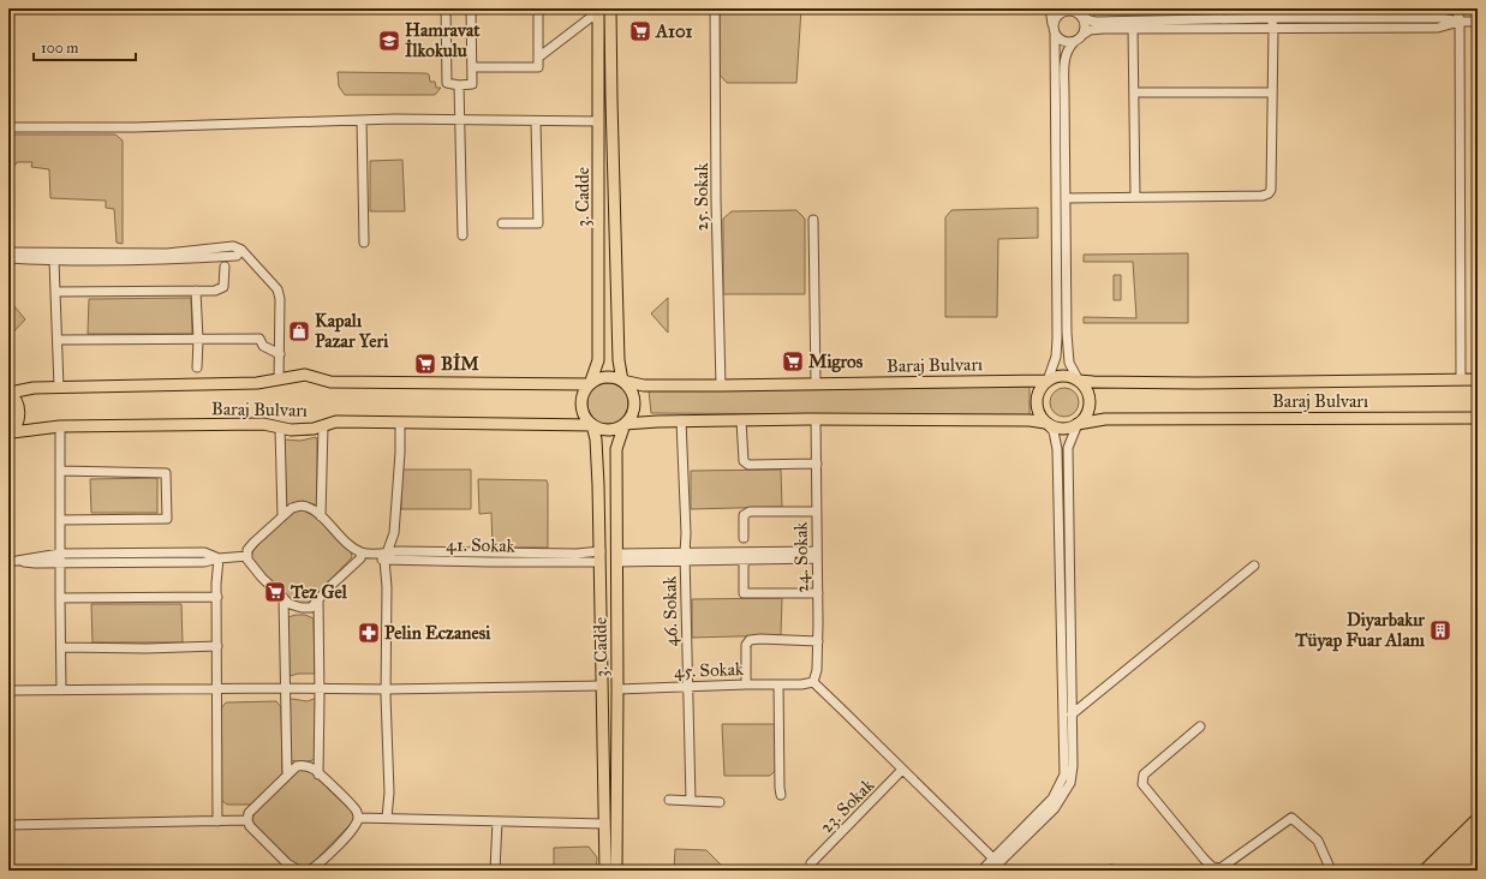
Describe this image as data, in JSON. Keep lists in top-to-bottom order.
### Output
{
  "streets": {
    "main road": ["3. Cadde", "Baraj Bulvarı"],
    "street": [
      "25. Sokak",
      "41. Sokak",
      "24. Sokak",
      "46. Sokak",
      "45. Sokak",
      "23. Sokak"
    ]
  },
  "crossings": [
    ["3. Cadde", "Baraj Bulvarı"],
    ["3. Cadde", "41. Sokak"],
    ["3. Cadde", "45. Sokak"],
    ["25. Sokak", "Baraj Bulvarı"],
    ["24. Sokak", "45. Sokak"],
    ["46. Sokak", "45. Sokak"]
  ],
  "places": {
    "supermarket": [
      "A101",
      "Migros",
      "BİM",
      "Tez Gel"
    ],
    "school or university": ["Hamravat İlkokulu"],
    "shop": ["Kapalı Pazar Yeri"],
    "building": ["Diyarbakır Tüyap Fuar Alanı"],
    "pharmacy": ["Pelin Eczanesi"]
  },
  "scale_bar": "100 m"
}
